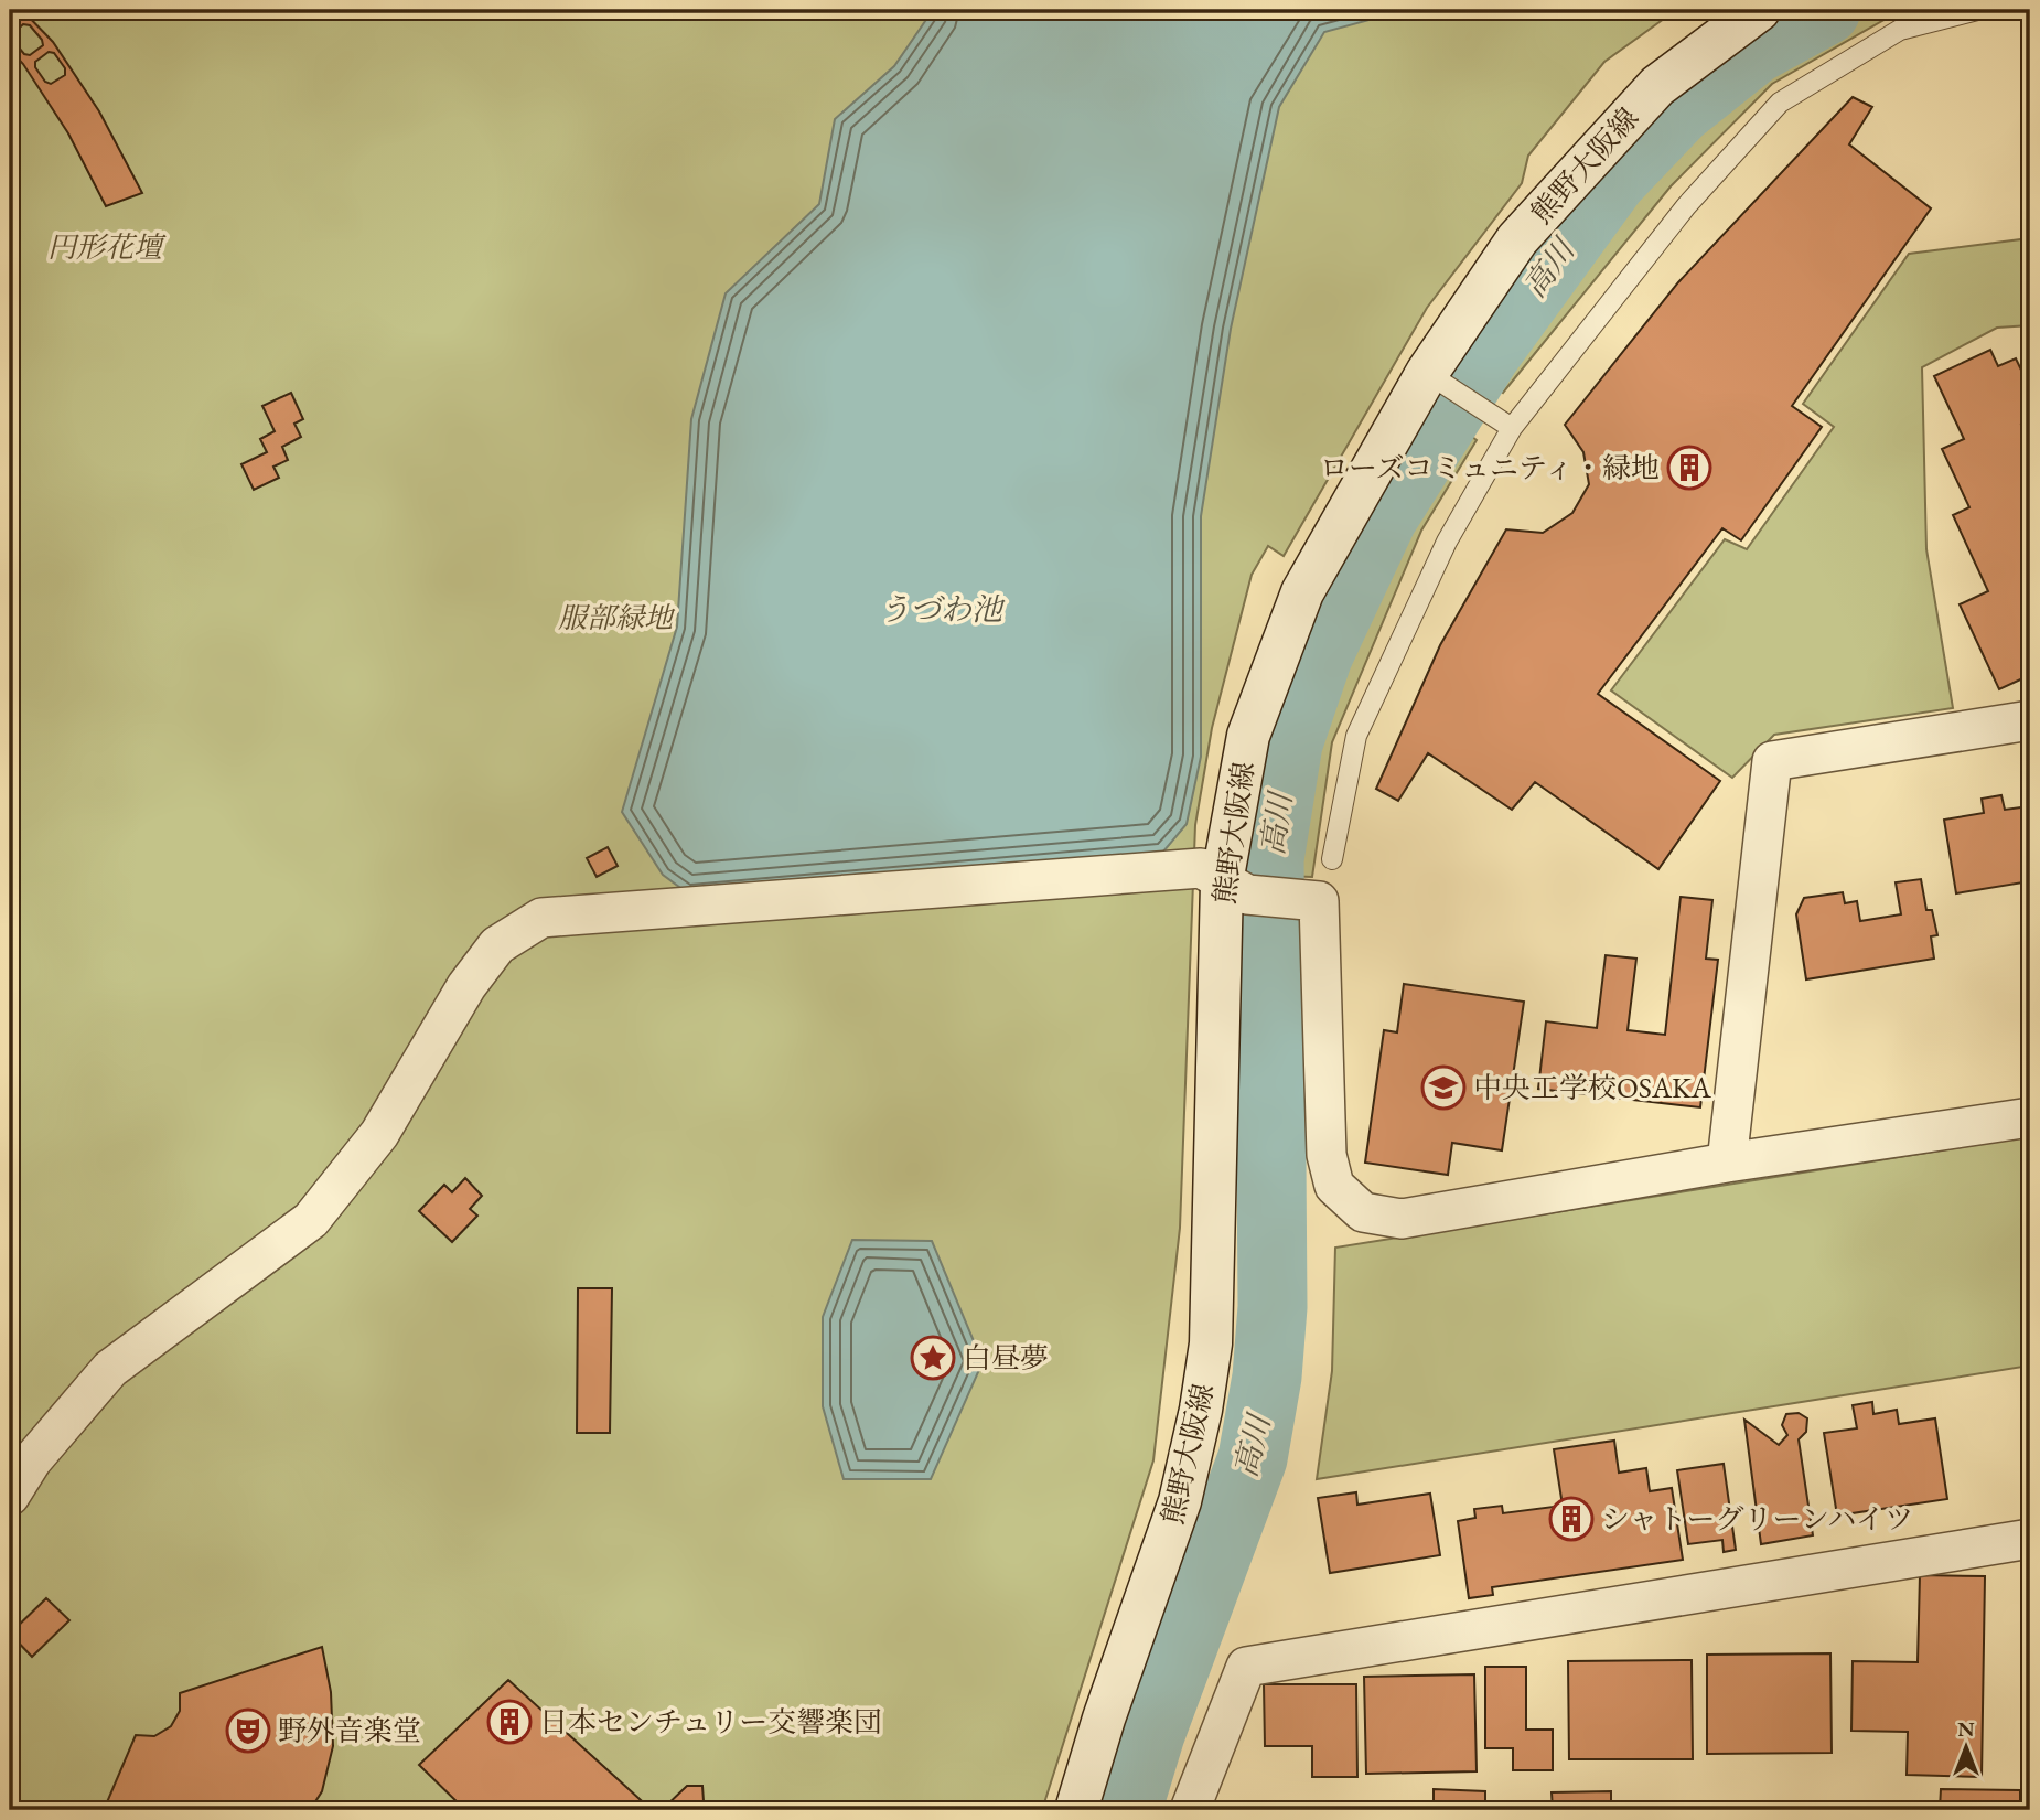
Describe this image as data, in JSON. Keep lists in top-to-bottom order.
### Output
{
  "streets": {
    "main road": ["熊野大阪線"]
  },
  "water": ["高川", "うづわ池"],
  "parks": ["円形花壇", "服部緑地"],
  "places": {
    "building": ["ローズコミュニティ・緑地", "シャトーグリーンハイツ", "日本センチュリー交響楽団"],
    "school or university": ["中央工学校OSAKA"],
    "place": ["白昼夢"],
    "theatre": ["野外音楽堂"]
  },
  "north": "top"
}
